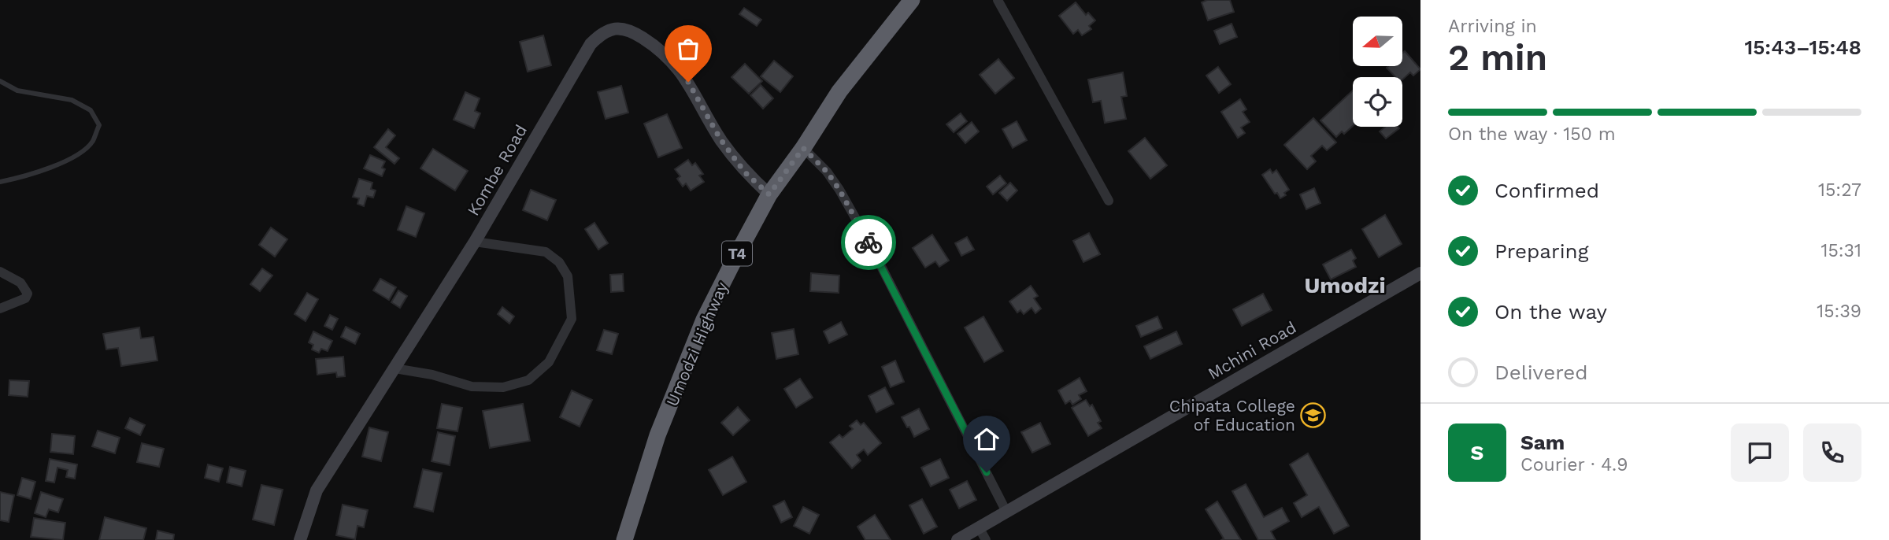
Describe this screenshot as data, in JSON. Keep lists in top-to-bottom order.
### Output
{
  "streets": {
    "highway": ["T4", "Umodzi Highway"],
    "street": ["Kombe Road", "Mchini Road"]
  },
  "crossings": [
    ["Kombe Road", "Umodzi Highway"]
  ],
  "districts": ["Umodzi"],
  "places": {
    "school or university": ["Chipata College of Education"]
  },
  "north": "left",
  "page": {
    "heading": ["2 min", "Arriving in", "15:43–15:48"],
    "panel": ["Sam", "Courier · 4.9"],
    "bar": "On the way · 150 m",
    "list": [
      ["Confirmed", "15:27"],
      ["Preparing", "15:31"],
      ["On the way", "15:39"],
      "Delivered"
    ],
    "round": "S"
  }
}
